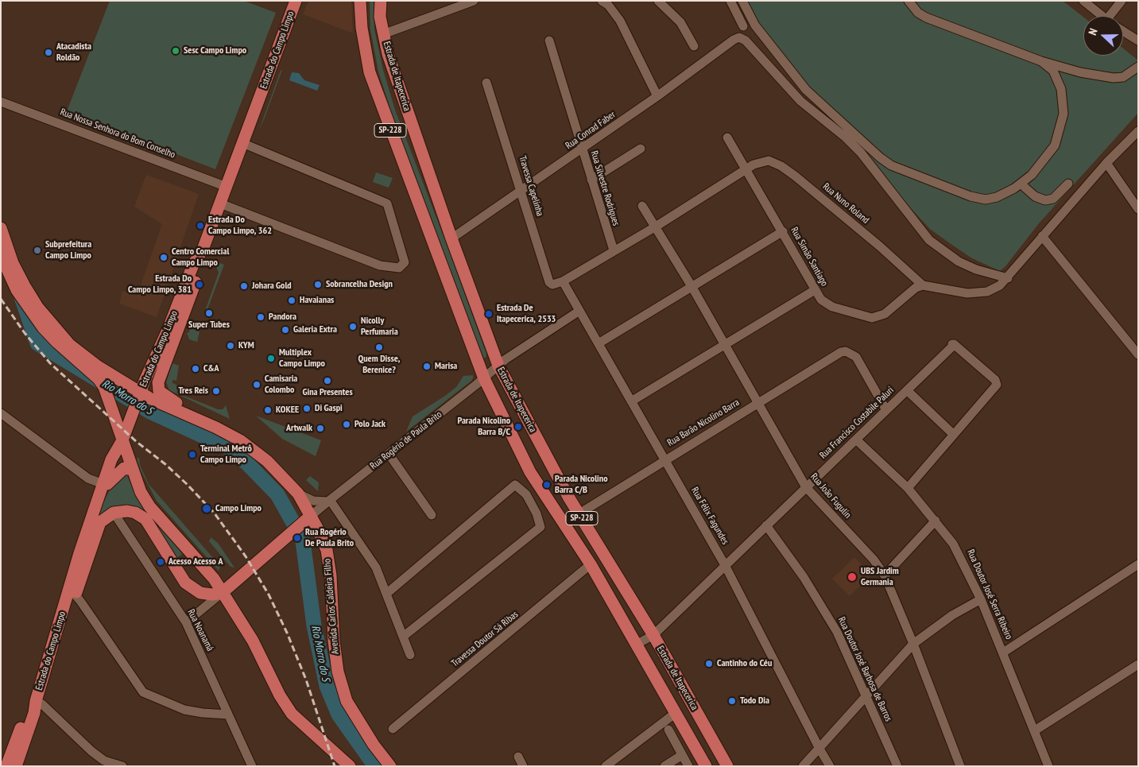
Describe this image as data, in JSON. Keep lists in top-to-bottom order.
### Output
{
  "streets": {
    "main road": [
      "Estrada do Campo Limpo",
      "Estrada de Itapecerica",
      "SP-228",
      "Rua Rogério de Paula Brito",
      "Avenida Carlos Caldeira Filho"
    ],
    "street": [
      "Rua Conrad Faber",
      "Rua Nossa Senhora do Bom Conselho",
      "Travessa Capelinha",
      "Rua Silvestre Rodrigues",
      "Rua Nuno Roland",
      "Rua Simão Santiago",
      "Rua Barão Nicolino Barra",
      "Rua Francisco Costabile Paluri",
      "Rua João Fugulin",
      "Rua Félix Fagundes",
      "Rua Doutor José Serra Ribeiro",
      "Rua Noanamá",
      "Travessa Doutor Sá Ribas",
      "Rua Doutor José Barbosa de Barros"
    ]
  },
  "crossings": [
    ["Estrada do Campo Limpo", "Rua Nossa Senhora do Bom Conselho"],
    ["Estrada do Campo Limpo", "Avenida Carlos Caldeira Filho"],
    ["Estrada de Itapecerica", "Rua Conrad Faber"],
    ["Estrada de Itapecerica", "Rua Barão Nicolino Barra"],
    ["Estrada de Itapecerica", "Rua Francisco Costabile Paluri"],
    ["Estrada de Itapecerica", "Rua Rogério de Paula Brito"],
    ["Estrada de Itapecerica", "Travessa Doutor Sá Ribas"],
    ["Rua Conrad Faber", "Travessa Capelinha"],
    ["Rua Conrad Faber", "Rua Silvestre Rodrigues"],
    ["Travessa Capelinha", "Rua Nuno Roland"],
    ["Travessa Capelinha", "Rua Félix Fagundes"],
    ["Rua Silvestre Rodrigues", "Rua Nuno Roland"],
    ["Rua Nuno Roland", "Rua Simão Santiago"],
    ["Rua Nuno Roland", "Rua João Fugulin"],
    ["Rua Nuno Roland", "Rua Félix Fagundes"],
    ["Rua Barão Nicolino Barra", "Rua Francisco Costabile Paluri"],
    ["Rua Barão Nicolino Barra", "Rua João Fugulin"],
    ["Rua Barão Nicolino Barra", "Rua Félix Fagundes"],
    ["Rua Francisco Costabile Paluri", "Rua João Fugulin"],
    ["Rua Francisco Costabile Paluri", "Rua Félix Fagundes"],
    ["Rua Francisco Costabile Paluri", "Rua Doutor José Serra Ribeiro"],
    ["Rua Francisco Costabile Paluri", "Rua Doutor José Barbosa de Barros"],
    ["Rua Rogério de Paula Brito", "Rua Félix Fagundes"],
    ["Rua Rogério de Paula Brito", "Avenida Carlos Caldeira Filho"],
    ["Rua Rogério de Paula Brito", "Rua Noanamá"]
  ],
  "water": ["Rio Morro do S"],
  "places": [
    "Sesc Campo Limpo",
    "Atacadista Roldão",
    "Estrada Do Campo Limpo, 362",
    "Subprefeitura Campo Limpo",
    "Centro Comercial Campo Limpo",
    "Estrada Do Campo Limpo, 381",
    "Sobrancelha Design",
    "Johara Gold",
    "Havaianas",
    "Super Tubes",
    "Estrada De Itapecerica, 2533",
    "Pandora",
    "Nicolly Perfumaria",
    "Galeria Extra",
    "KYM",
    "Quem Disse, Berenice?",
    "Multiplex Campo Limpo",
    "Marisa",
    "C&A",
    "Gina Presentes",
    "Camisaria Colombo",
    "Tres Reis",
    "Di Gaspi",
    "KOKEE",
    "Polo Jack",
    "Parada Nicolino Barra B/C",
    "Artwalk",
    "Terminal Metrô Campo Limpo",
    "Parada Nicolino Barra C/B",
    "Campo Limpo",
    "Rua Rogério De Paula Brito",
    "Acesso Acesso A",
    "UBS Jardim Germania",
    "Cantinho do Céu",
    "Todo Dia"
  ],
  "north": "left"
}
